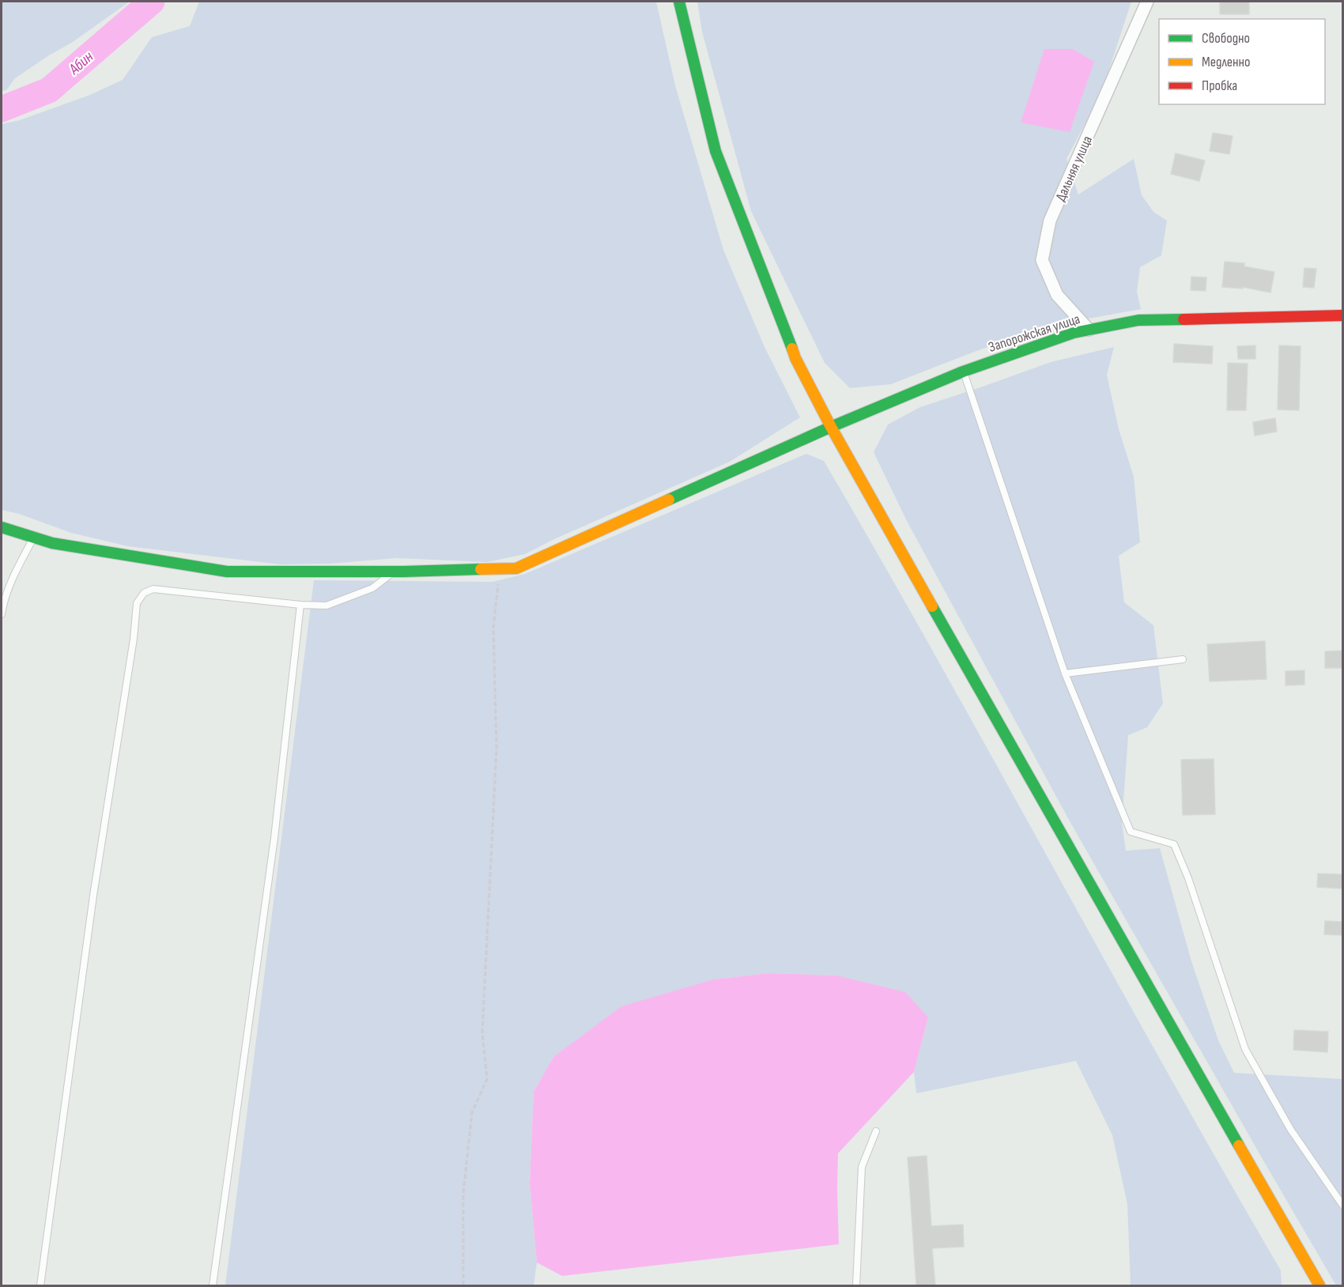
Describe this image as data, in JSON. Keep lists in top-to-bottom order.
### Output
{
  "streets": {
    "main road": ["Запорожская улица"],
    "street": ["Дальняя улица"]
  },
  "crossings": [
    ["Дальняя улица", "Запорожская улица"]
  ],
  "water": ["Абин"],
  "legend": ["Свободно", "Медленно", "Пробка"]
}
